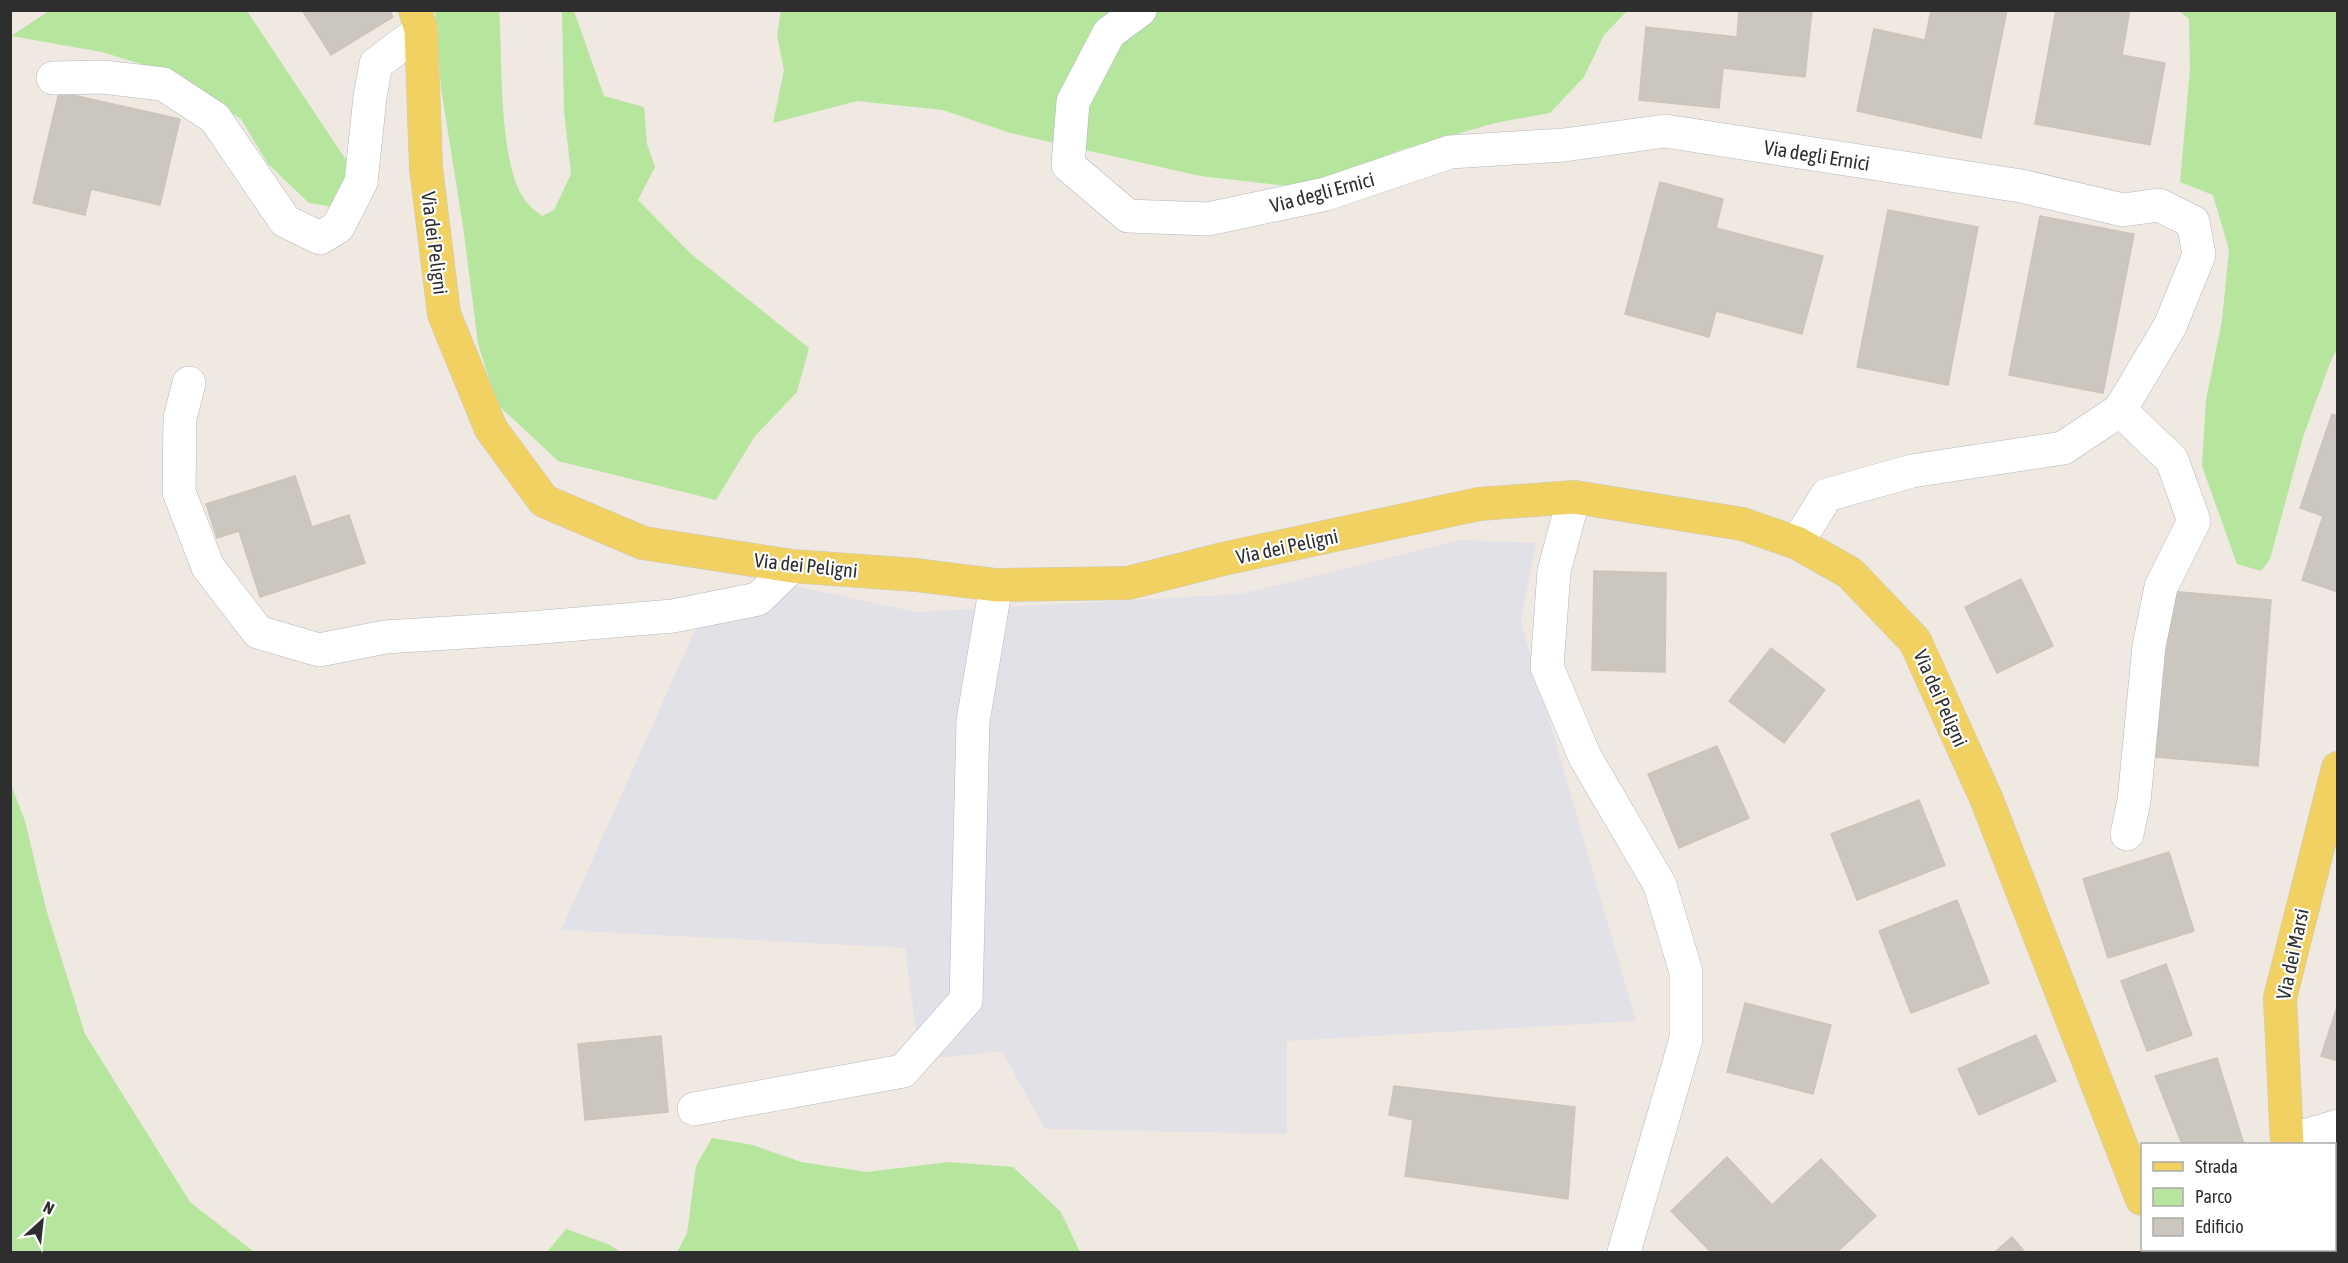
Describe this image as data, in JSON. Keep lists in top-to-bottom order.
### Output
{
  "streets": {
    "main road": ["Via dei Peligni", "Via dei Marsi"],
    "street": ["Via degli Ernici"]
  },
  "crossings": [
    ["Via degli Ernici", "Via dei Peligni"]
  ],
  "legend": ["Strada", "Parco", "Edificio"],
  "north": "top right"
}
